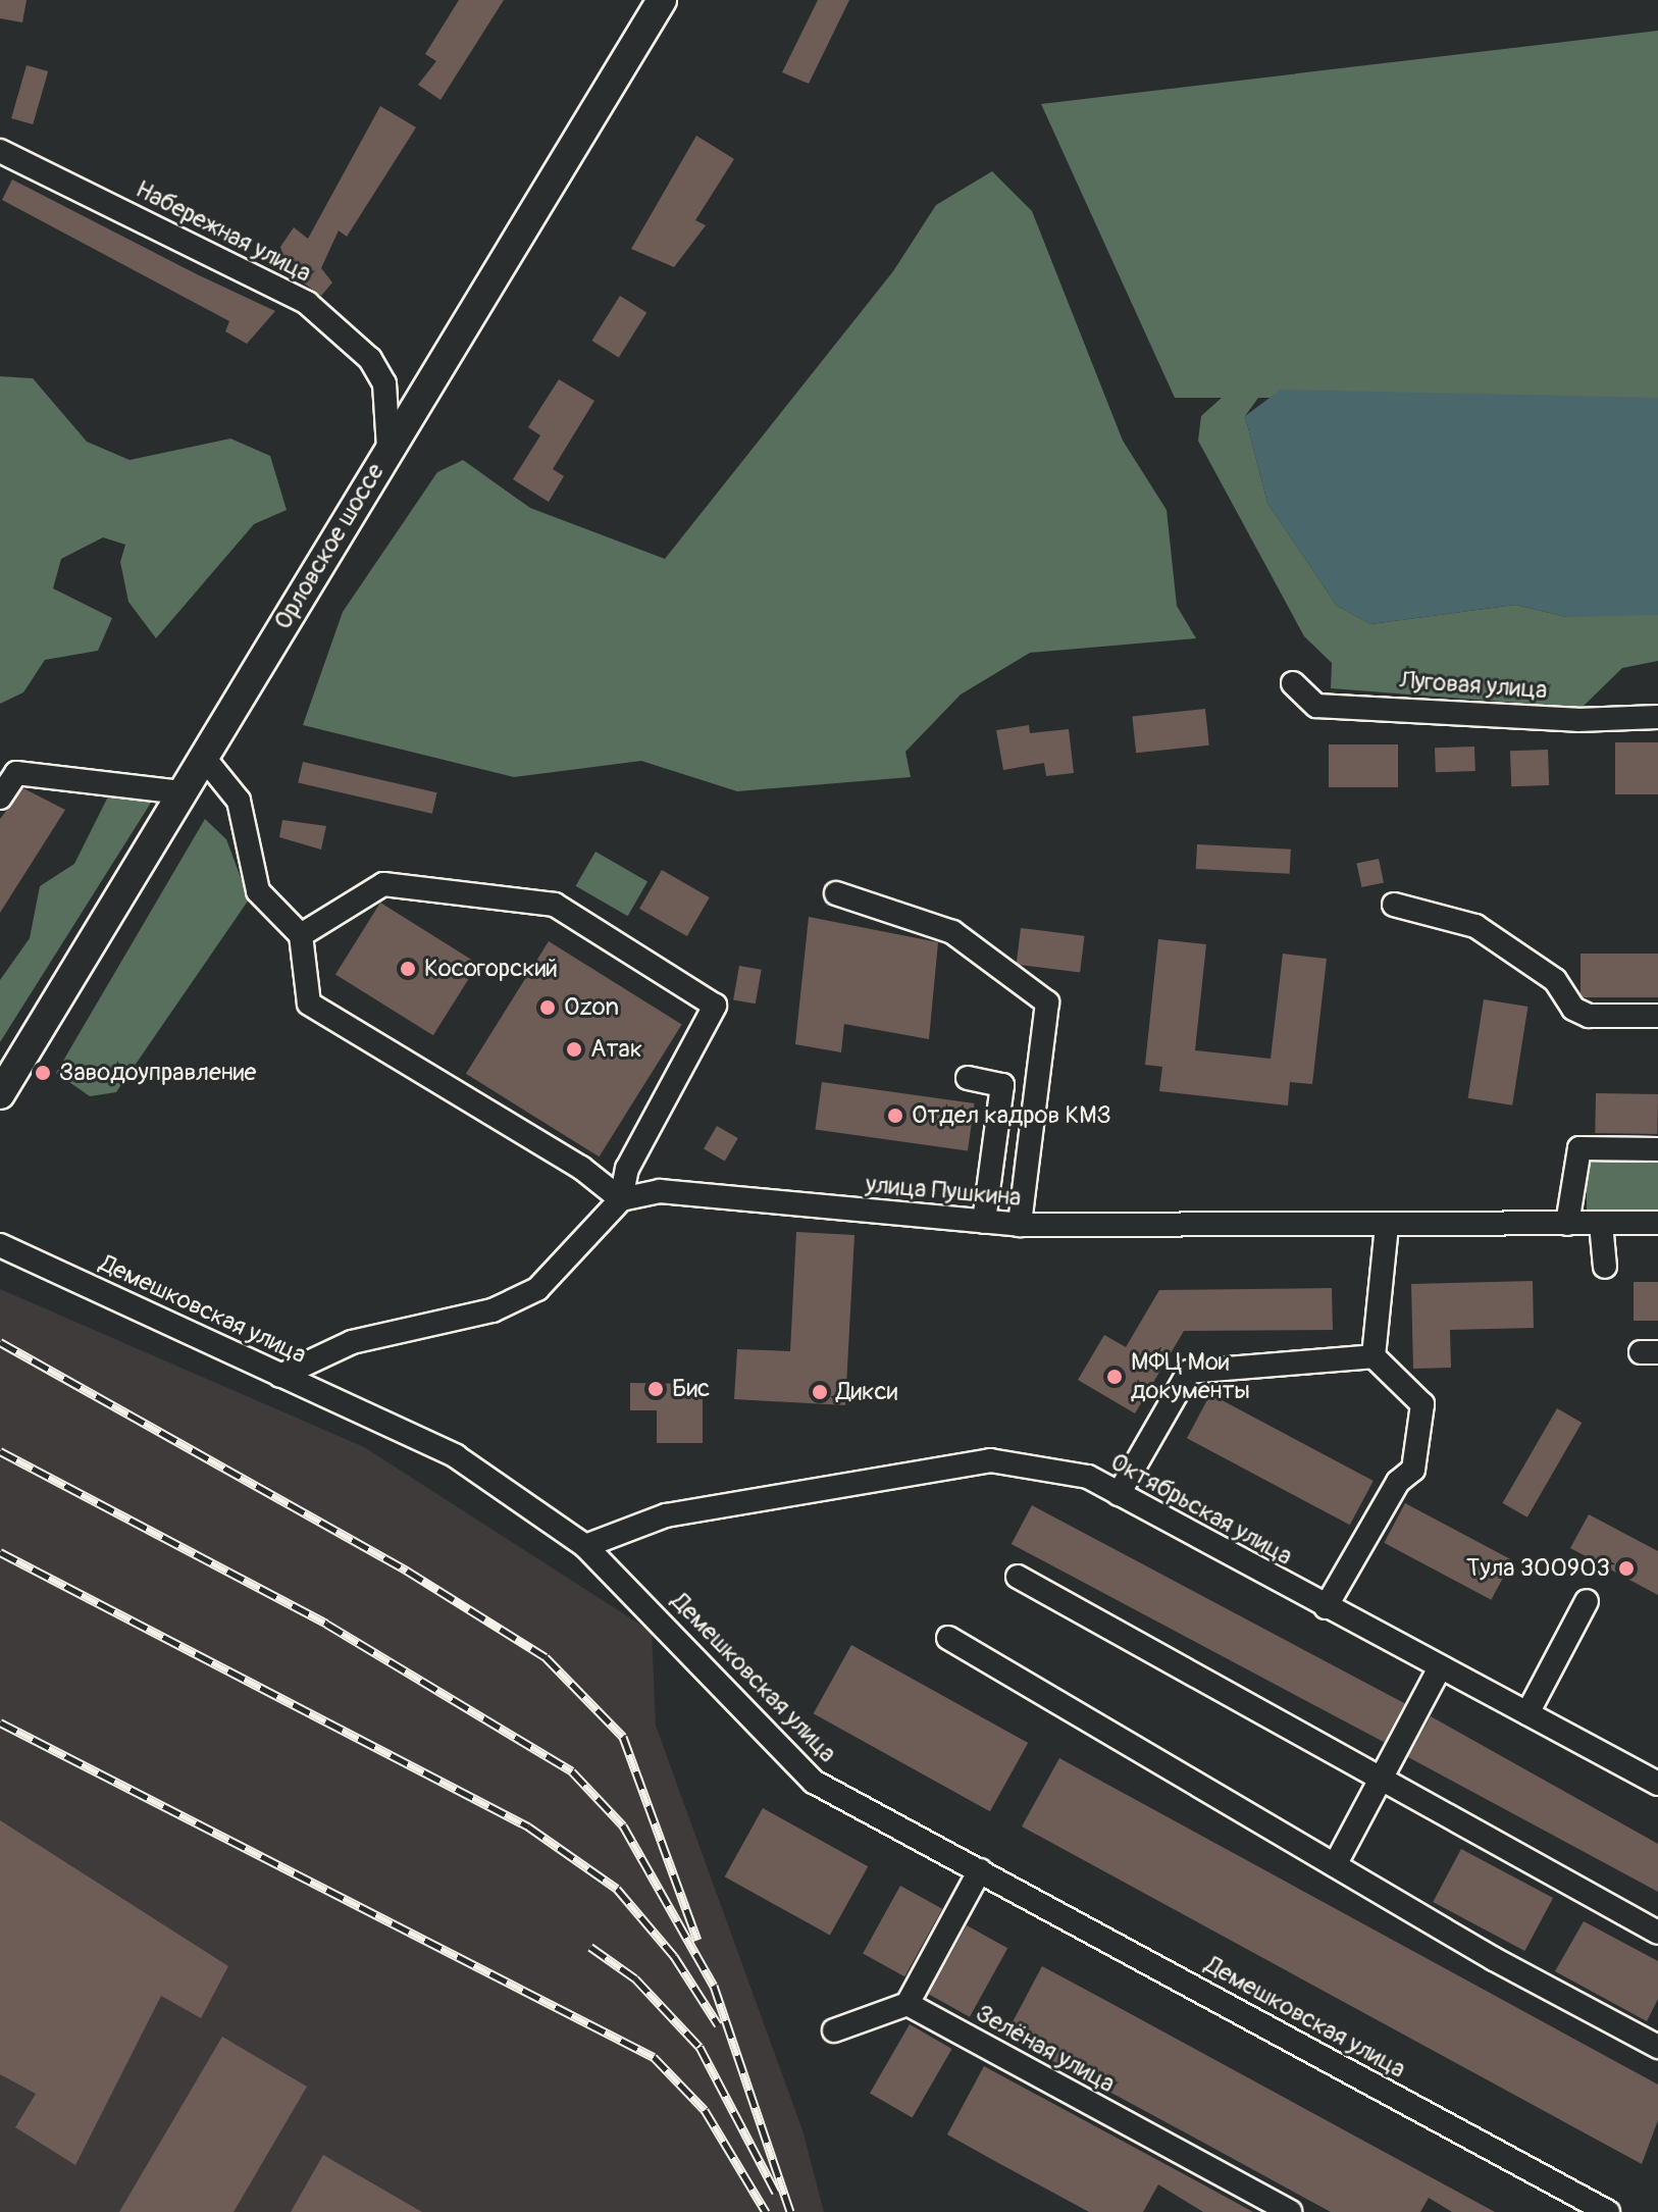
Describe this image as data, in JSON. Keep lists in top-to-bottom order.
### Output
{
  "streets": {
    "main road": ["Орловское шоссе"],
    "street": [
      "Набережная улица",
      "Луговая улица",
      "улица Пушкина",
      "Демешковская улица",
      "Октябрьская улица",
      "Зелёная улица"
    ]
  },
  "crossings": [
    ["Набережная улица", "Орловское шоссе"],
    ["Демешковская улица", "Октябрьская улица"]
  ],
  "places": [
    "Косогорский",
    "Ozon",
    "Атак",
    "Заводоуправление",
    "Отдел кадров КМЗ",
    "МФЦ Мои документы",
    "Бис",
    "Дикси",
    "Тула 300903"
  ]
}
